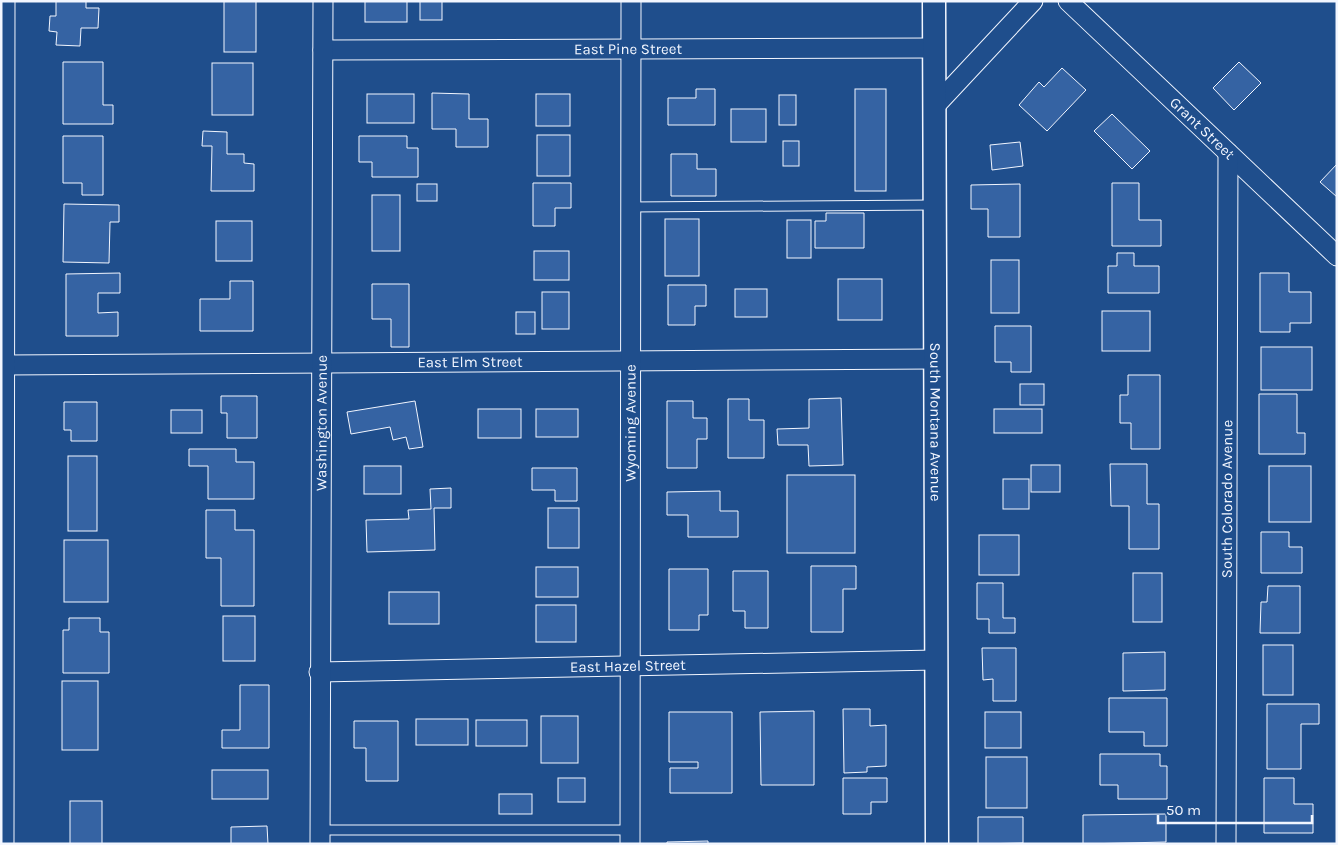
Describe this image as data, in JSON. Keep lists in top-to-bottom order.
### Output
{
  "streets": {
    "street": [
      "East Pine Street",
      "Grant Street",
      "East Elm Street",
      "South Montana Avenue",
      "Washington Avenue",
      "Wyoming Avenue",
      "South Colorado Avenue",
      "East Hazel Street"
    ]
  },
  "crossings": [
    ["East Pine Street", "South Montana Avenue"],
    ["East Pine Street", "Washington Avenue"],
    ["East Pine Street", "Wyoming Avenue"],
    ["Grant Street", "South Colorado Avenue"],
    ["East Elm Street", "South Montana Avenue"],
    ["East Elm Street", "Washington Avenue"],
    ["East Elm Street", "Wyoming Avenue"],
    ["South Montana Avenue", "East Hazel Street"],
    ["Washington Avenue", "East Hazel Street"],
    ["Wyoming Avenue", "East Hazel Street"]
  ],
  "scale_bar": "50 m"
}
